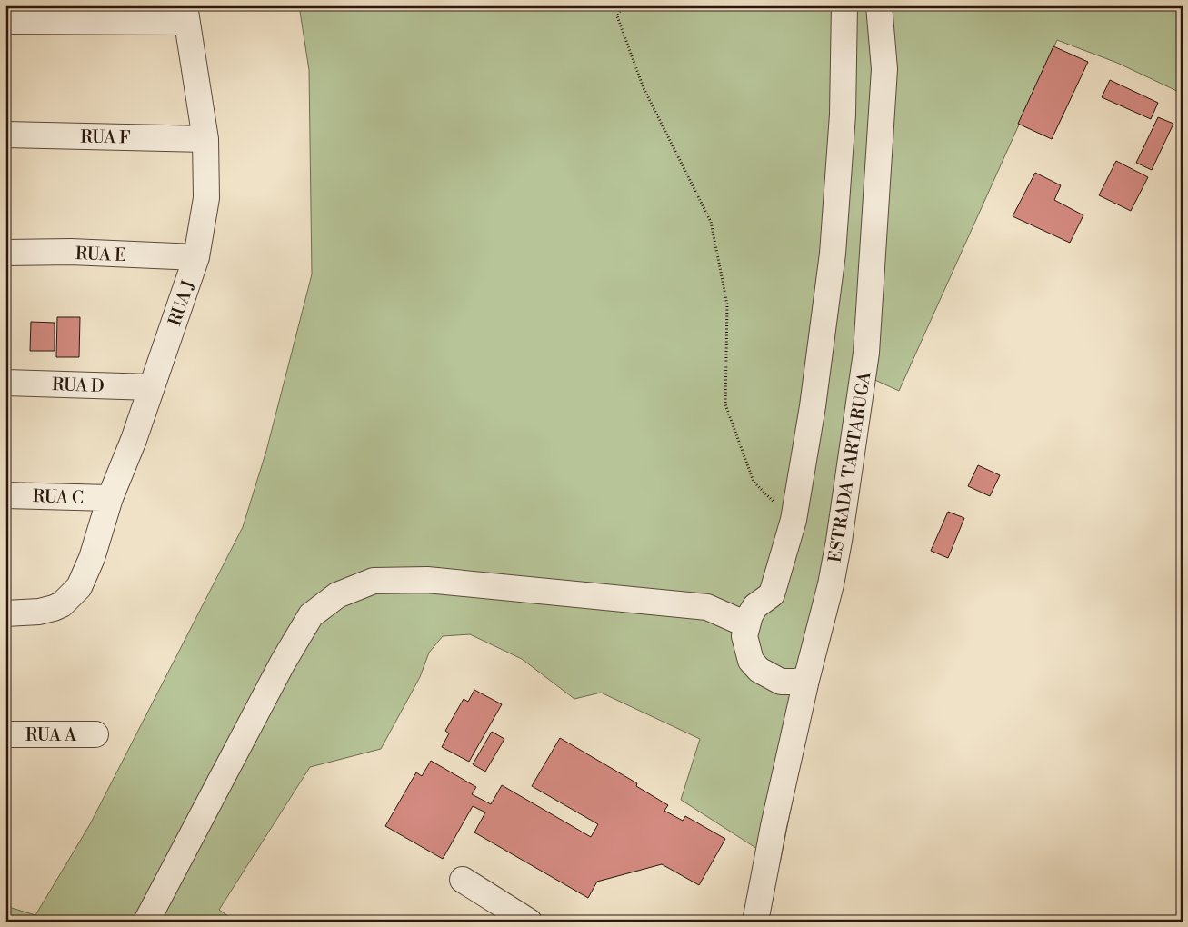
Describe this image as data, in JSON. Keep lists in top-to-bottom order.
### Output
{
  "streets": {
    "street": [
      "RUA F",
      "RUA E",
      "RUA J",
      "RUA D",
      "ESTRADA TARTARUGA",
      "RUA C",
      "RUA A"
    ]
  },
  "crossings": [
    ["RUA F", "RUA J"],
    ["RUA E", "RUA J"],
    ["RUA J", "RUA D"],
    ["RUA J", "RUA C"]
  ]
}
